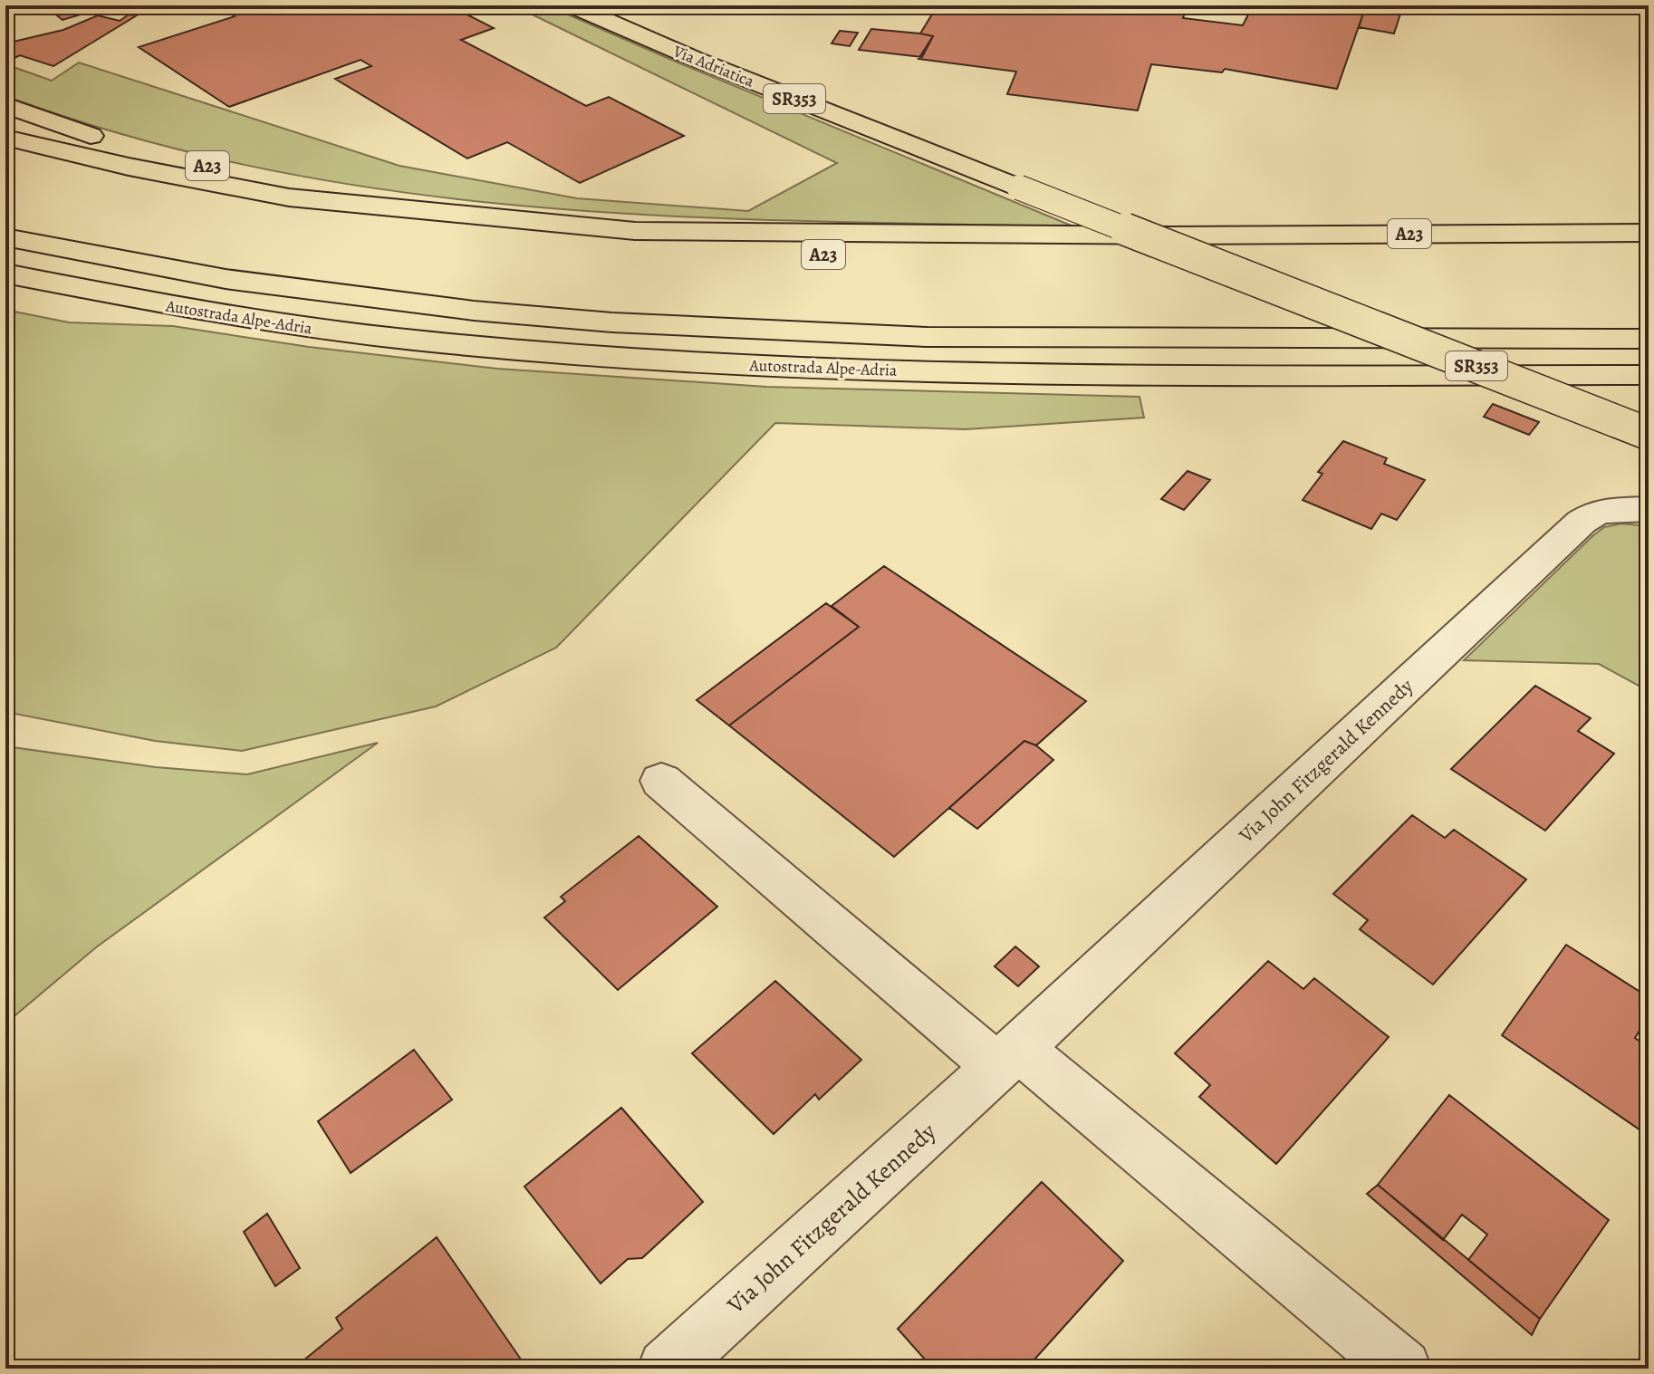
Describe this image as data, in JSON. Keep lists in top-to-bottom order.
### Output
{
  "streets": {
    "main road": [
      "Via Adriatica",
      "SR353",
      "A23",
      "Autostrada Alpe-Adria"
    ],
    "street": ["Via John Fitzgerald Kennedy"]
  }
}
